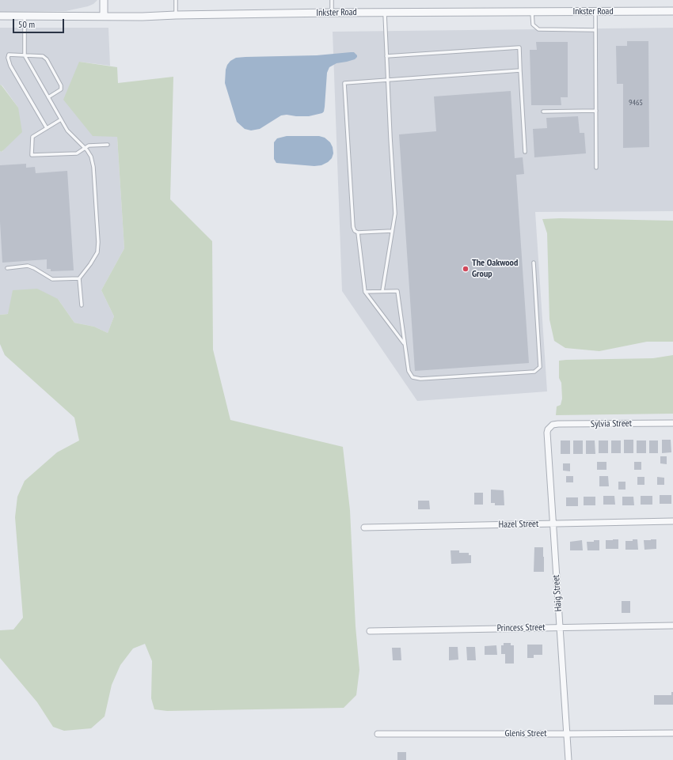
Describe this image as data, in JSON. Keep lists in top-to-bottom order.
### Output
{
  "streets": {
    "street": [
      "Inkster Road",
      "Sylvia Street",
      "Hazel Street",
      "Haig Street",
      "Princess Street",
      "Glenis Street"
    ]
  },
  "crossings": [
    ["Sylvia Street", "Haig Street"],
    ["Hazel Street", "Haig Street"],
    ["Haig Street", "Princess Street"],
    ["Haig Street", "Glenis Street"]
  ],
  "places": ["The Oakwood Group"],
  "house_numbers": ["9465"],
  "scale_bar": "50 m"
}
